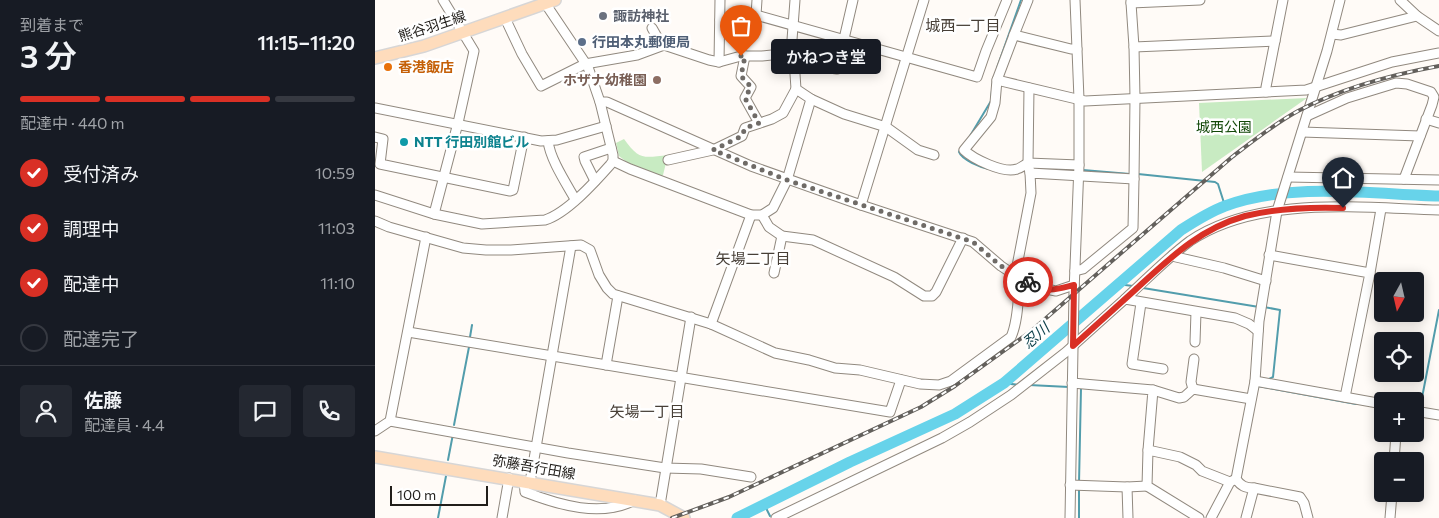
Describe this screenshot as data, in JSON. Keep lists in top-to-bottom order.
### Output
{
  "streets": {
    "main road": ["熊谷羽生線", "弥藤吾行田線"]
  },
  "districts": ["城西一丁目", "矢場二丁目", "矢場一丁目"],
  "water": ["忍川"],
  "parks": ["城西公園"],
  "places": [
    "諏訪神社",
    "行田本丸郵便局",
    "かねつき堂",
    "香港飯店",
    "ホザナ幼稚園",
    "NTT 行田別館ビル"
  ],
  "scale_bar": "100 m",
  "north": "bottom",
  "page": {
    "heading": ["3 分", "到着まで", "11:15–11:20"],
    "panel": ["佐藤", "配達員 · 4.4"],
    "bubble": "かねつき堂",
    "bar": "配達中 · 440 m",
    "list": [
      ["受付済み", "10:59"],
      ["調理中", "11:03"],
      ["配達中", "11:10"],
      "配達完了"
    ],
    "map_buttons": ["+", "−"],
    "scale": "100 m"
  }
}
